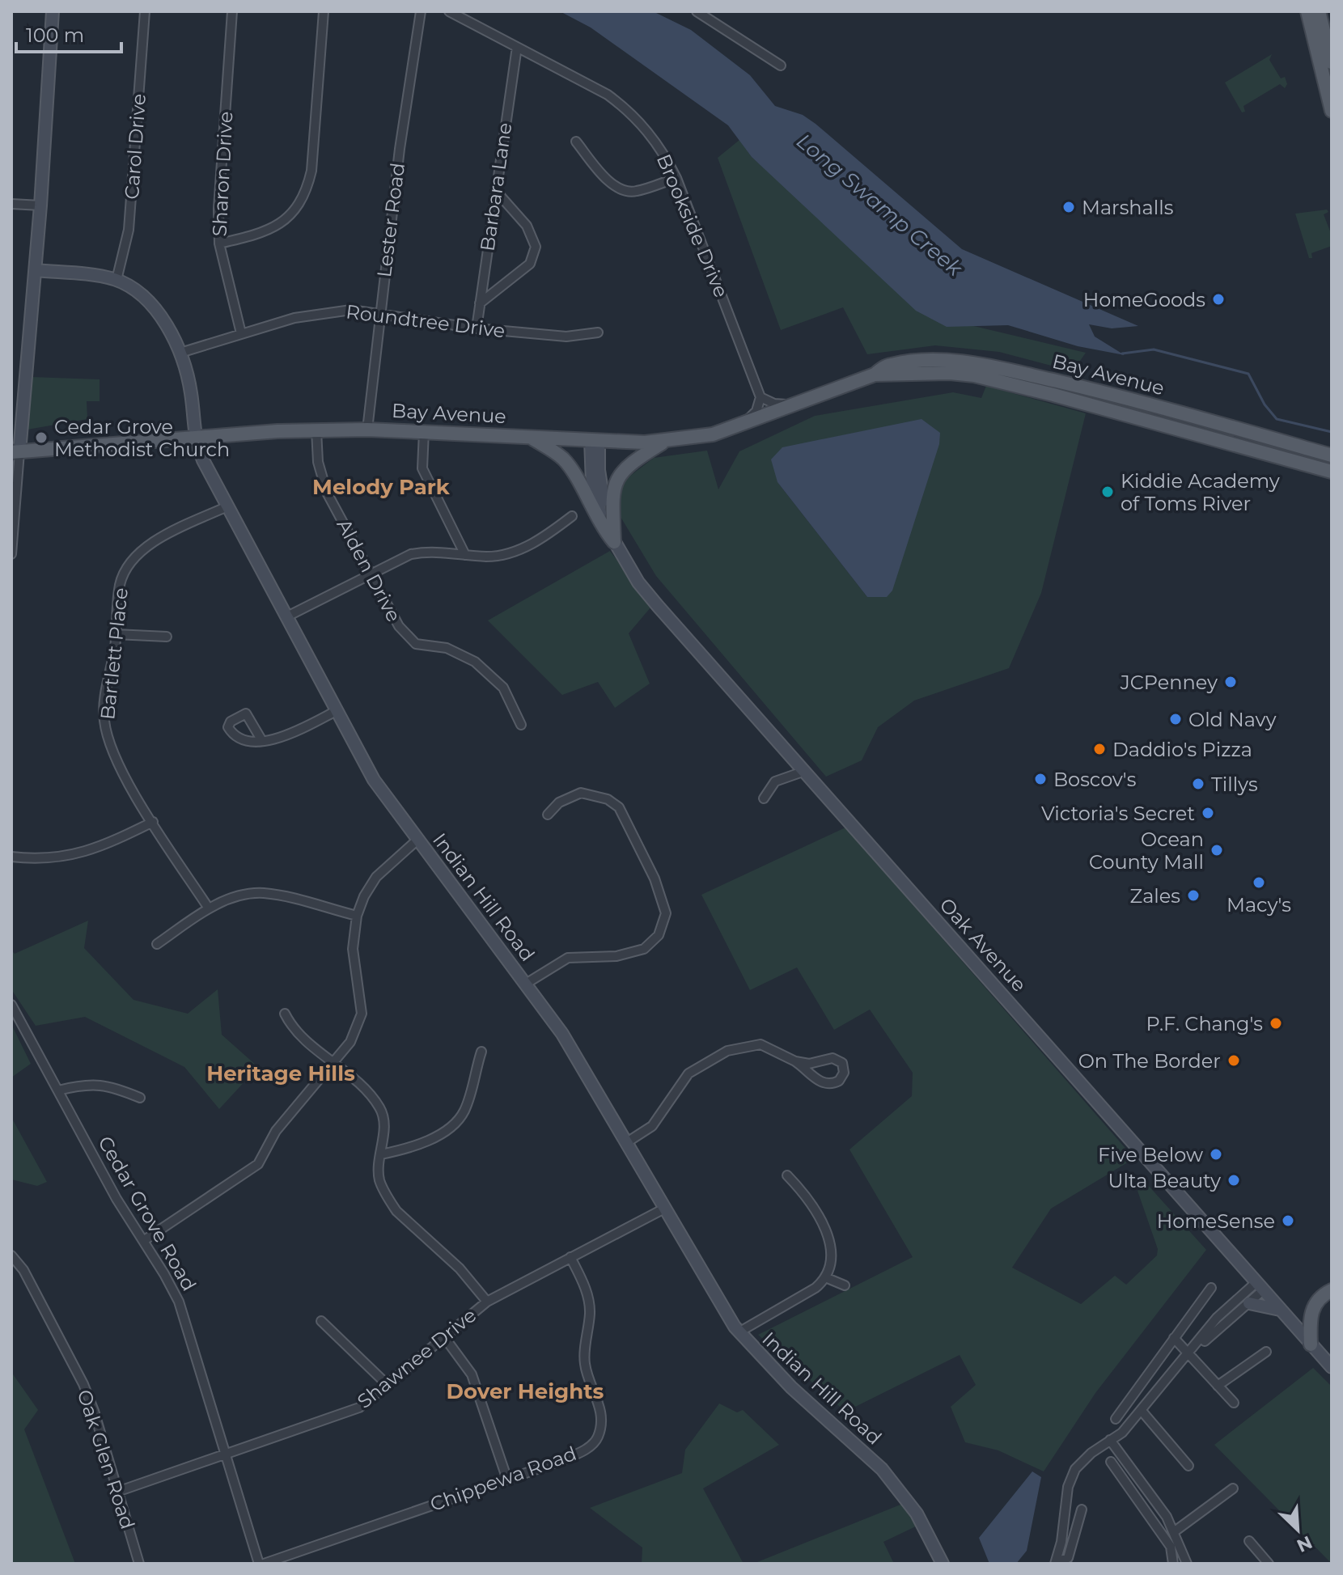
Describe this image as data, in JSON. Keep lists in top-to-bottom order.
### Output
{
  "streets": {
    "main road": ["Bay Avenue"],
    "street": [
      "Carol Drive",
      "Sharon Drive",
      "Barbara Lane",
      "Lester Road",
      "Brookside Drive",
      "Roundtree Drive",
      "Alden Drive",
      "Bartlett Place",
      "Indian Hill Road",
      "Oak Avenue",
      "Cedar Grove Road",
      "Shawnee Drive",
      "Oak Glen Road",
      "Chippewa Road"
    ]
  },
  "crossings": [
    ["Carol Drive", "Indian Hill Road"],
    ["Sharon Drive", "Roundtree Drive"],
    ["Barbara Lane", "Brookside Drive"],
    ["Barbara Lane", "Roundtree Drive"],
    ["Lester Road", "Roundtree Drive"],
    ["Lester Road", "Bay Avenue"],
    ["Roundtree Drive", "Indian Hill Road"],
    ["Bay Avenue", "Alden Drive"],
    ["Bay Avenue", "Indian Hill Road"],
    ["Bay Avenue", "Oak Avenue"],
    ["Bartlett Place", "Indian Hill Road"],
    ["Indian Hill Road", "Shawnee Drive"],
    ["Cedar Grove Road", "Shawnee Drive"],
    ["Shawnee Drive", "Oak Glen Road"],
    ["Shawnee Drive", "Chippewa Road"]
  ],
  "districts": ["Melody Park", "Heritage Hills", "Dover Heights"],
  "water": ["Long Swamp Creek"],
  "places": [
    "Marshalls",
    "HomeGoods",
    "Cedar Grove Methodist Church",
    "Kiddie Academy of Toms River",
    "JCPenney",
    "Old Navy",
    "Daddio's Pizza",
    "Boscov's",
    "Tillys",
    "Victoria's Secret",
    "Ocean County Mall",
    "Macy's",
    "Zales",
    "P.F. Chang's",
    "On The Border",
    "Five Below",
    "Ulta Beauty",
    "HomeSense"
  ],
  "scale_bar": "100 m",
  "north": "bottom right"
}
